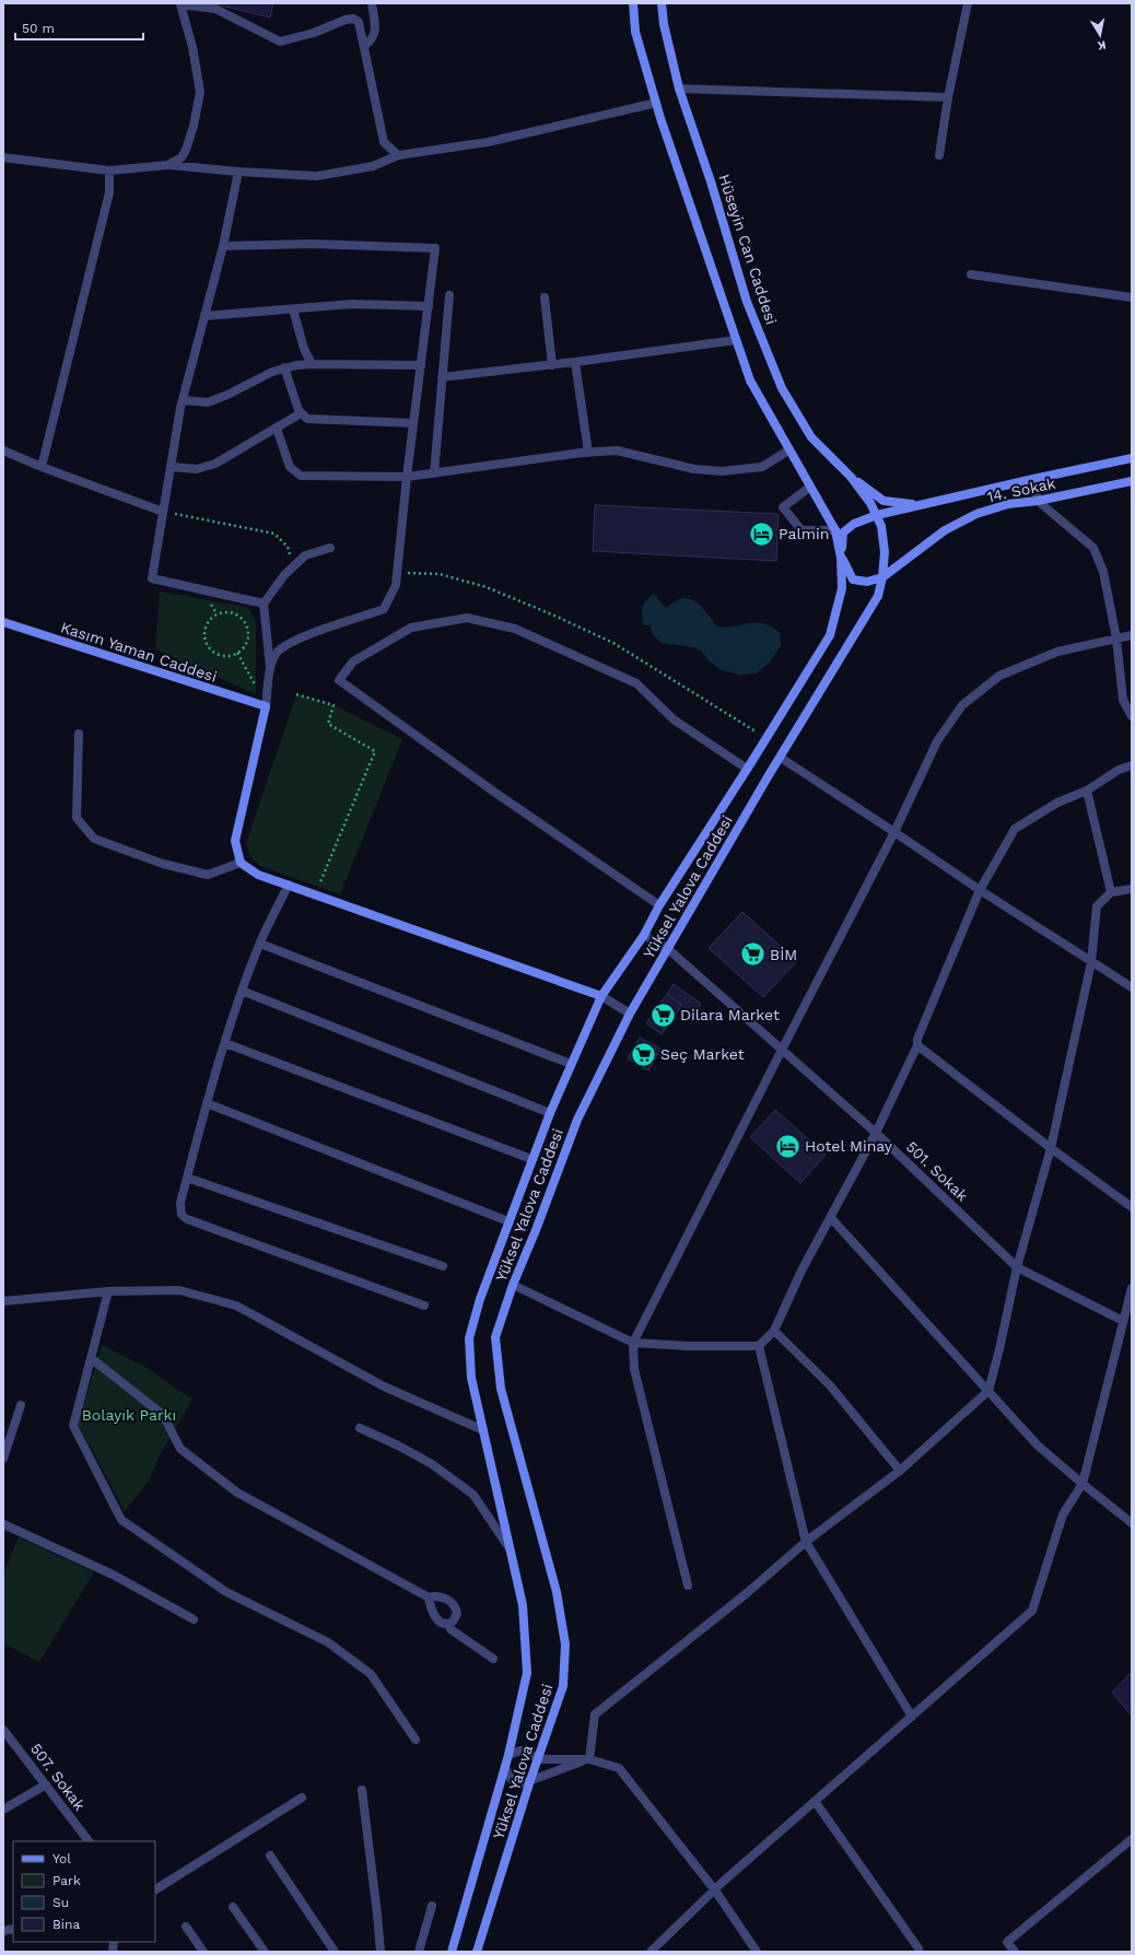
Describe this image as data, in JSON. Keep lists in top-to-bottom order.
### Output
{
  "streets": {
    "main road": [
      "Hüseyin Can Caddesi",
      "14. Sokak",
      "Kasım Yaman Caddesi",
      "Yüksel Yalova Caddesi"
    ],
    "street": ["501. Sokak", "507. Sokak"]
  },
  "crossings": [
    ["Hüseyin Can Caddesi", "14. Sokak"],
    ["Hüseyin Can Caddesi", "Yüksel Yalova Caddesi"],
    ["14. Sokak", "Yüksel Yalova Caddesi"],
    ["Yüksel Yalova Caddesi", "501. Sokak"]
  ],
  "parks": ["Bolayık Parkı"],
  "places": {
    "hotel": ["Palmin", "Hotel Minay"],
    "supermarket": ["BİM", "Dilara Market", "Seç Market"]
  },
  "legend": [
    "Yol",
    "Park",
    "Su",
    "Bina"
  ],
  "scale_bar": "50 m",
  "north": "bottom"
}
